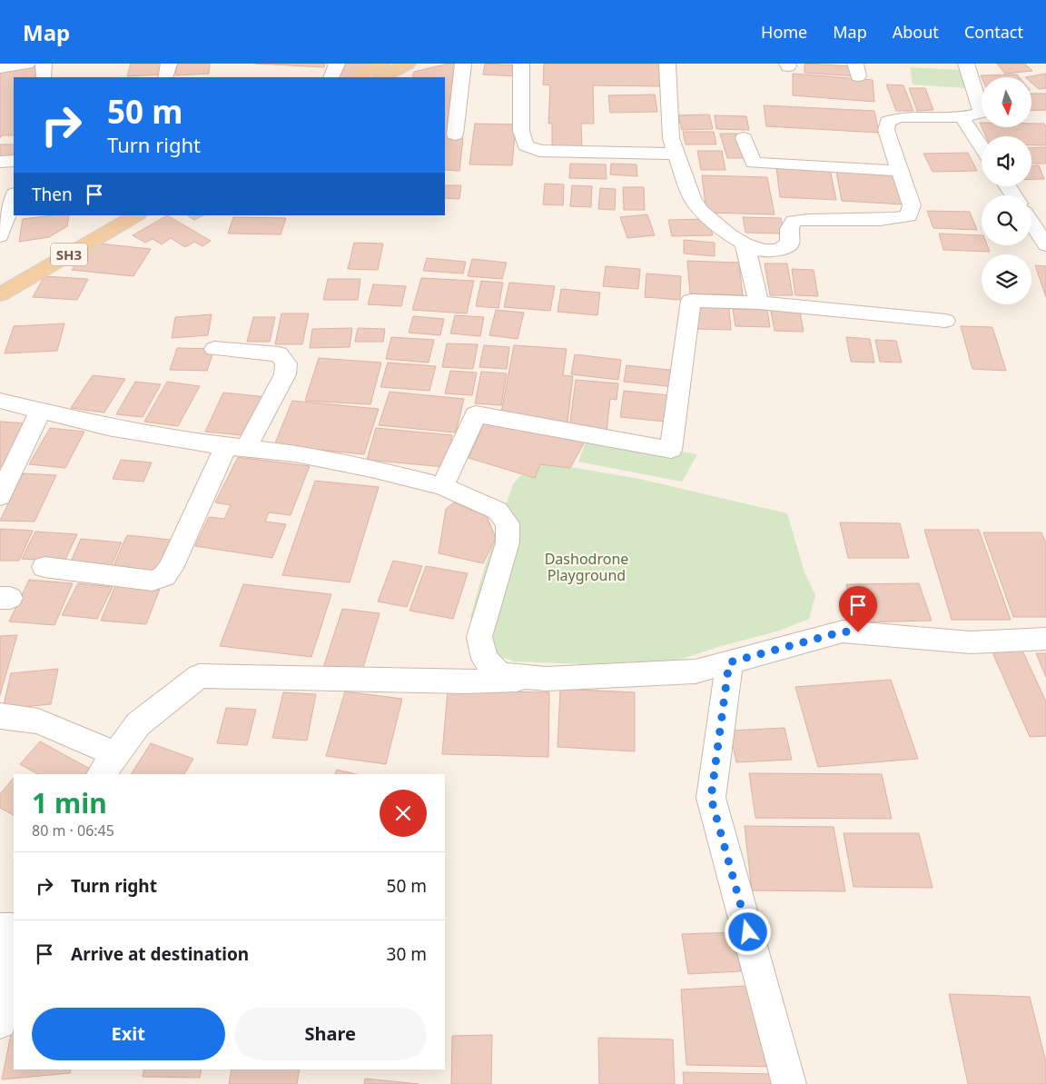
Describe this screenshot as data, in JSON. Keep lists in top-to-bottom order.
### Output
{
  "streets": {
    "main road": ["SH3"]
  },
  "parks": ["Dashodrone Playground"],
  "north": "bottom",
  "page": {
    "header": "Map",
    "nav": [
      "Home",
      "Map",
      "About",
      "Contact"
    ],
    "turn": ["50 m", "Turn right"],
    "then": "Then",
    "heading": ["1 min", "80 m · 06:45"],
    "list": [
      {
        "name": "Turn right",
        "value": "50 m"
      },
      {
        "name": "Arrive at destination",
        "value": "30 m"
      }
    ],
    "buttons": ["Exit", "Share"]
  }
}
